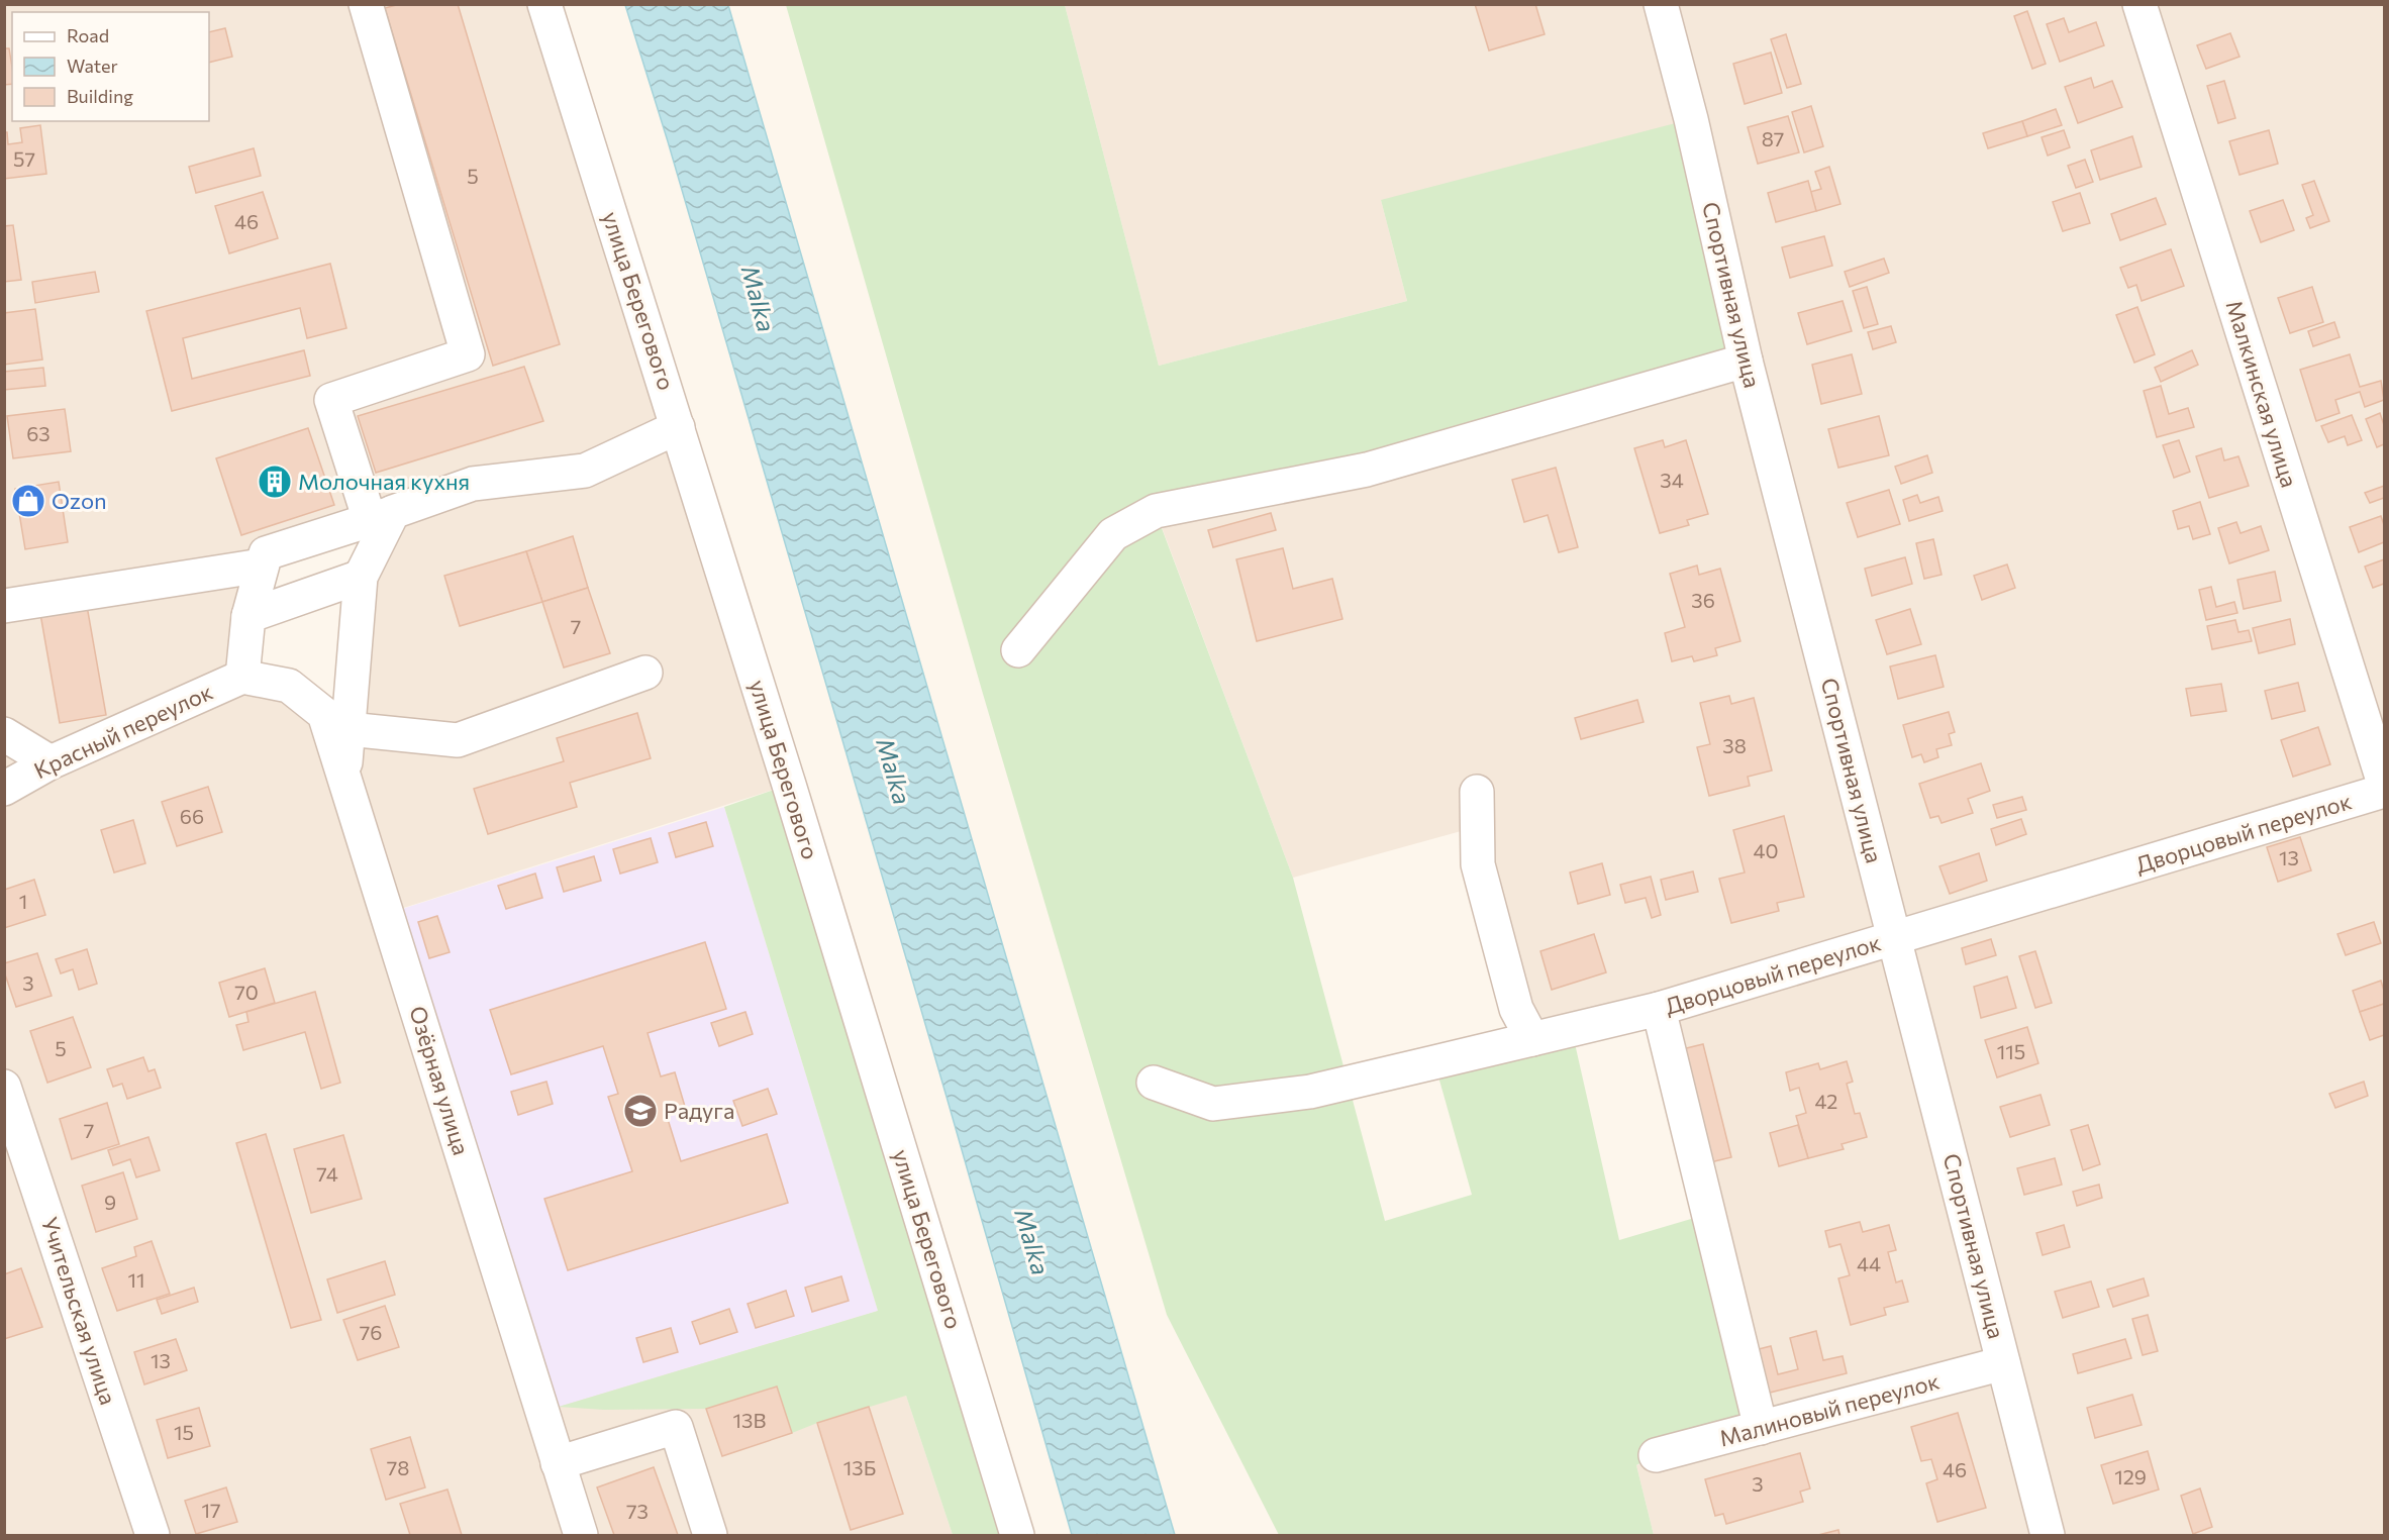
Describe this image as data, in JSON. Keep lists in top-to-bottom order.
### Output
{
  "streets": {
    "street": [
      "Спортивная улица",
      "улица Берегового",
      "Малкинская улица",
      "Красный переулок",
      "Дворцовый переулок",
      "Озёрная улица",
      "Учительская улица",
      "Малиновый переулок"
    ]
  },
  "crossings": [
    ["Спортивная улица", "Дворцовый переулок"],
    ["Спортивная улица", "Малиновый переулок"]
  ],
  "water": ["Malka"],
  "places": {
    "building": ["Молочная кухня"],
    "shop": ["Ozon"],
    "school or university": ["Радуга"]
  },
  "house_numbers": [
    "87",
    "57",
    "5",
    "46",
    "63",
    "34",
    "36",
    "7",
    "38",
    "66",
    "40",
    "13",
    "1",
    "3",
    "70",
    "5",
    "115",
    "42",
    "7",
    "74",
    "9",
    "44",
    "11",
    "76",
    "13",
    "13В",
    "15",
    "78",
    "13Б",
    "46",
    "129",
    "3",
    "17",
    "73"
  ],
  "legend": ["Road", "Water", "Building"]
}
